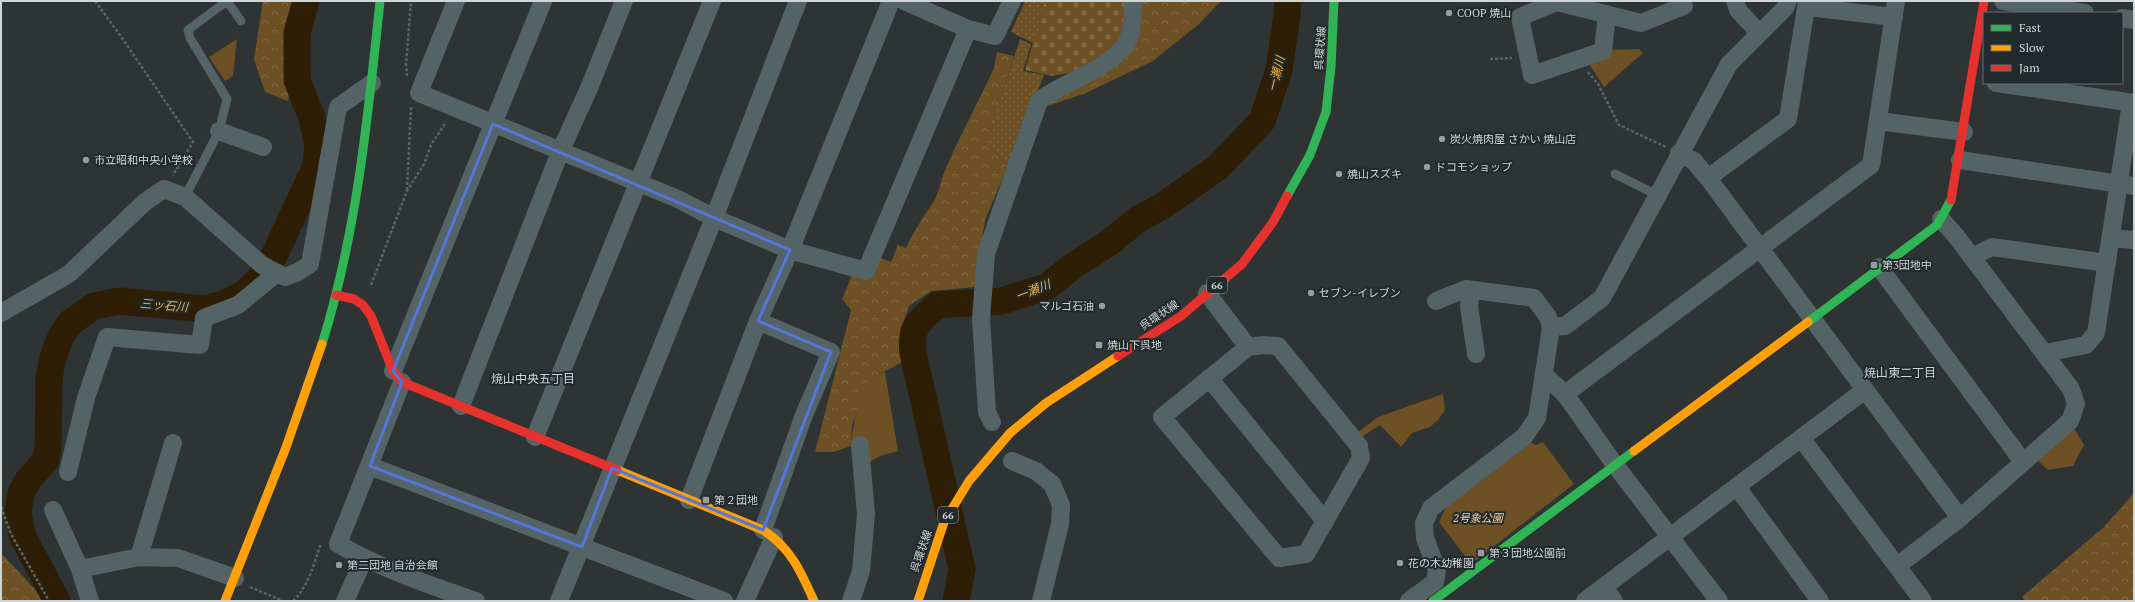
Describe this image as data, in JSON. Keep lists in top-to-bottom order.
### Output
{
  "streets": {
    "street": ["呉環状線", "66"]
  },
  "districts": ["焼山東二丁目", "焼山中央五丁目"],
  "water": ["一瀬川", "三ッ石川"],
  "parks": ["2号象公園"],
  "places": {
    "other": [
      "COOP 焼山",
      "炭火焼肉屋 さかい 焼山店",
      "市立昭和中央小学校",
      "ドコモショップ",
      "焼山スズキ",
      "セブン-イレブン",
      "マルゴ石油",
      "花の木幼稚園",
      "第二団地 自治会館"
    ],
    "transit": [
      "第3団地中",
      "焼山下呉地",
      "第２団地",
      "第３団地公園前"
    ]
  },
  "legend": ["Fast", "Slow", "Jam"]
}
